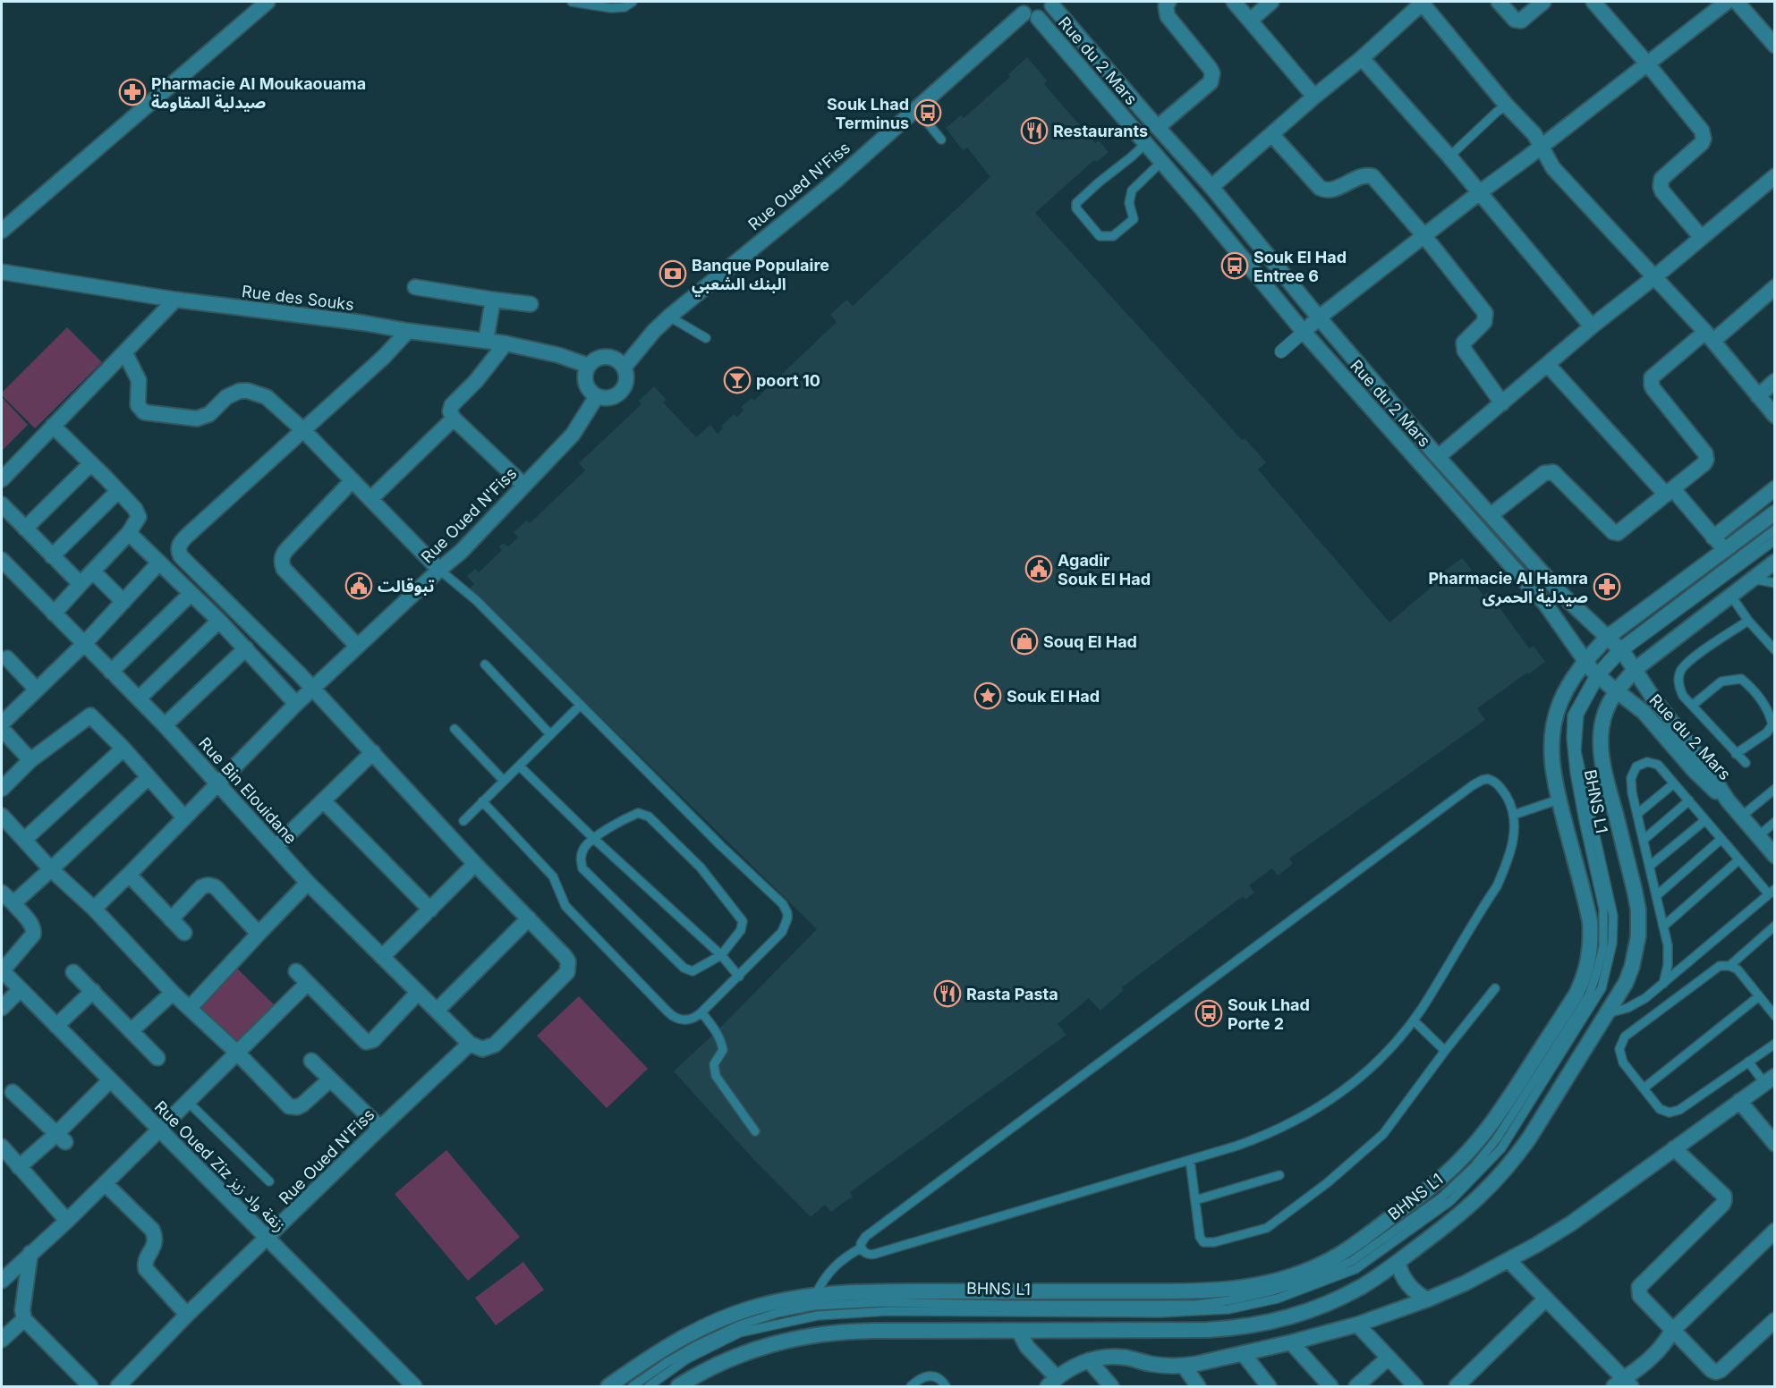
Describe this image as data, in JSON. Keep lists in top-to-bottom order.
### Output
{
  "streets": {
    "street": [
      "Rue du 2 Mars",
      "Rue Oued N'Fiss",
      "Rue des Souks",
      "Rue Bin Elouidane",
      "Rue Oued Ziz زنقة واد زيز"
    ],
    "lane": ["BHNS L1"]
  },
  "crossings": [
    ["Rue du 2 Mars", "Rue Oued N'Fiss"],
    ["Rue du 2 Mars", "BHNS L1"],
    ["Rue Oued N'Fiss", "Rue des Souks"],
    ["Rue Oued N'Fiss", "Rue Bin Elouidane"],
    ["Rue Oued N'Fiss", "Rue Oued Ziz زنقة واد زيز"]
  ],
  "places": {
    "pharmacy": ["Pharmacie Al Moukaouama صيدلية المقاومة", "Pharmacie Al Hamra صيدلية الحمرى"],
    "bus stop": ["Souk Lhad Terminus", "Souk El Had Entree 6", "Souk Lhad Porte 2"],
    "restaurant": ["Restaurants", "Rasta Pasta"],
    "bank": ["Banque Populaire البنك الشعبي"],
    "bar": ["poort 10"],
    "public building": ["Agadir Souk El Had", "تبوقالت"],
    "shop": ["Souq El Had"],
    "place": ["Souk El Had"]
  }
}
